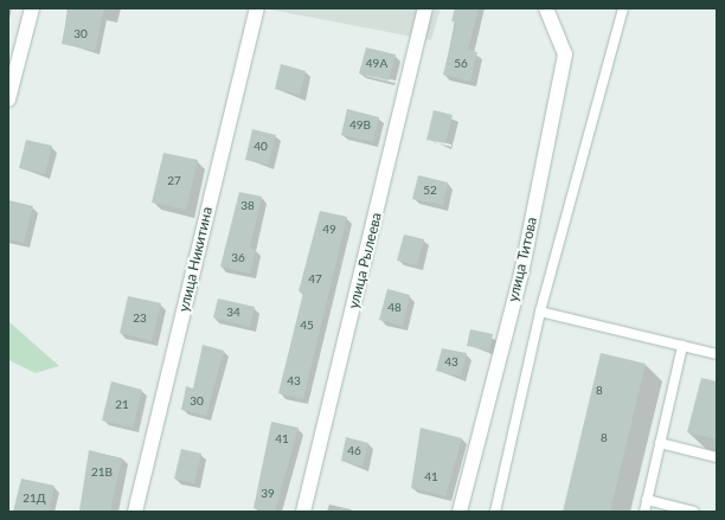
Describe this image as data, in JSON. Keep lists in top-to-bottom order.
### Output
{
  "streets": {
    "street": ["улица Никитина", "улица Титова", "улица Рылеева"]
  },
  "house_numbers": [
    "30",
    "49А",
    "56",
    "49В",
    "40",
    "27",
    "52",
    "38",
    "49",
    "36",
    "47",
    "48",
    "34",
    "23",
    "45",
    "43",
    "43",
    "8",
    "30",
    "21",
    "8",
    "41",
    "46",
    "21В",
    "41",
    "39",
    "21Д"
  ]
}
